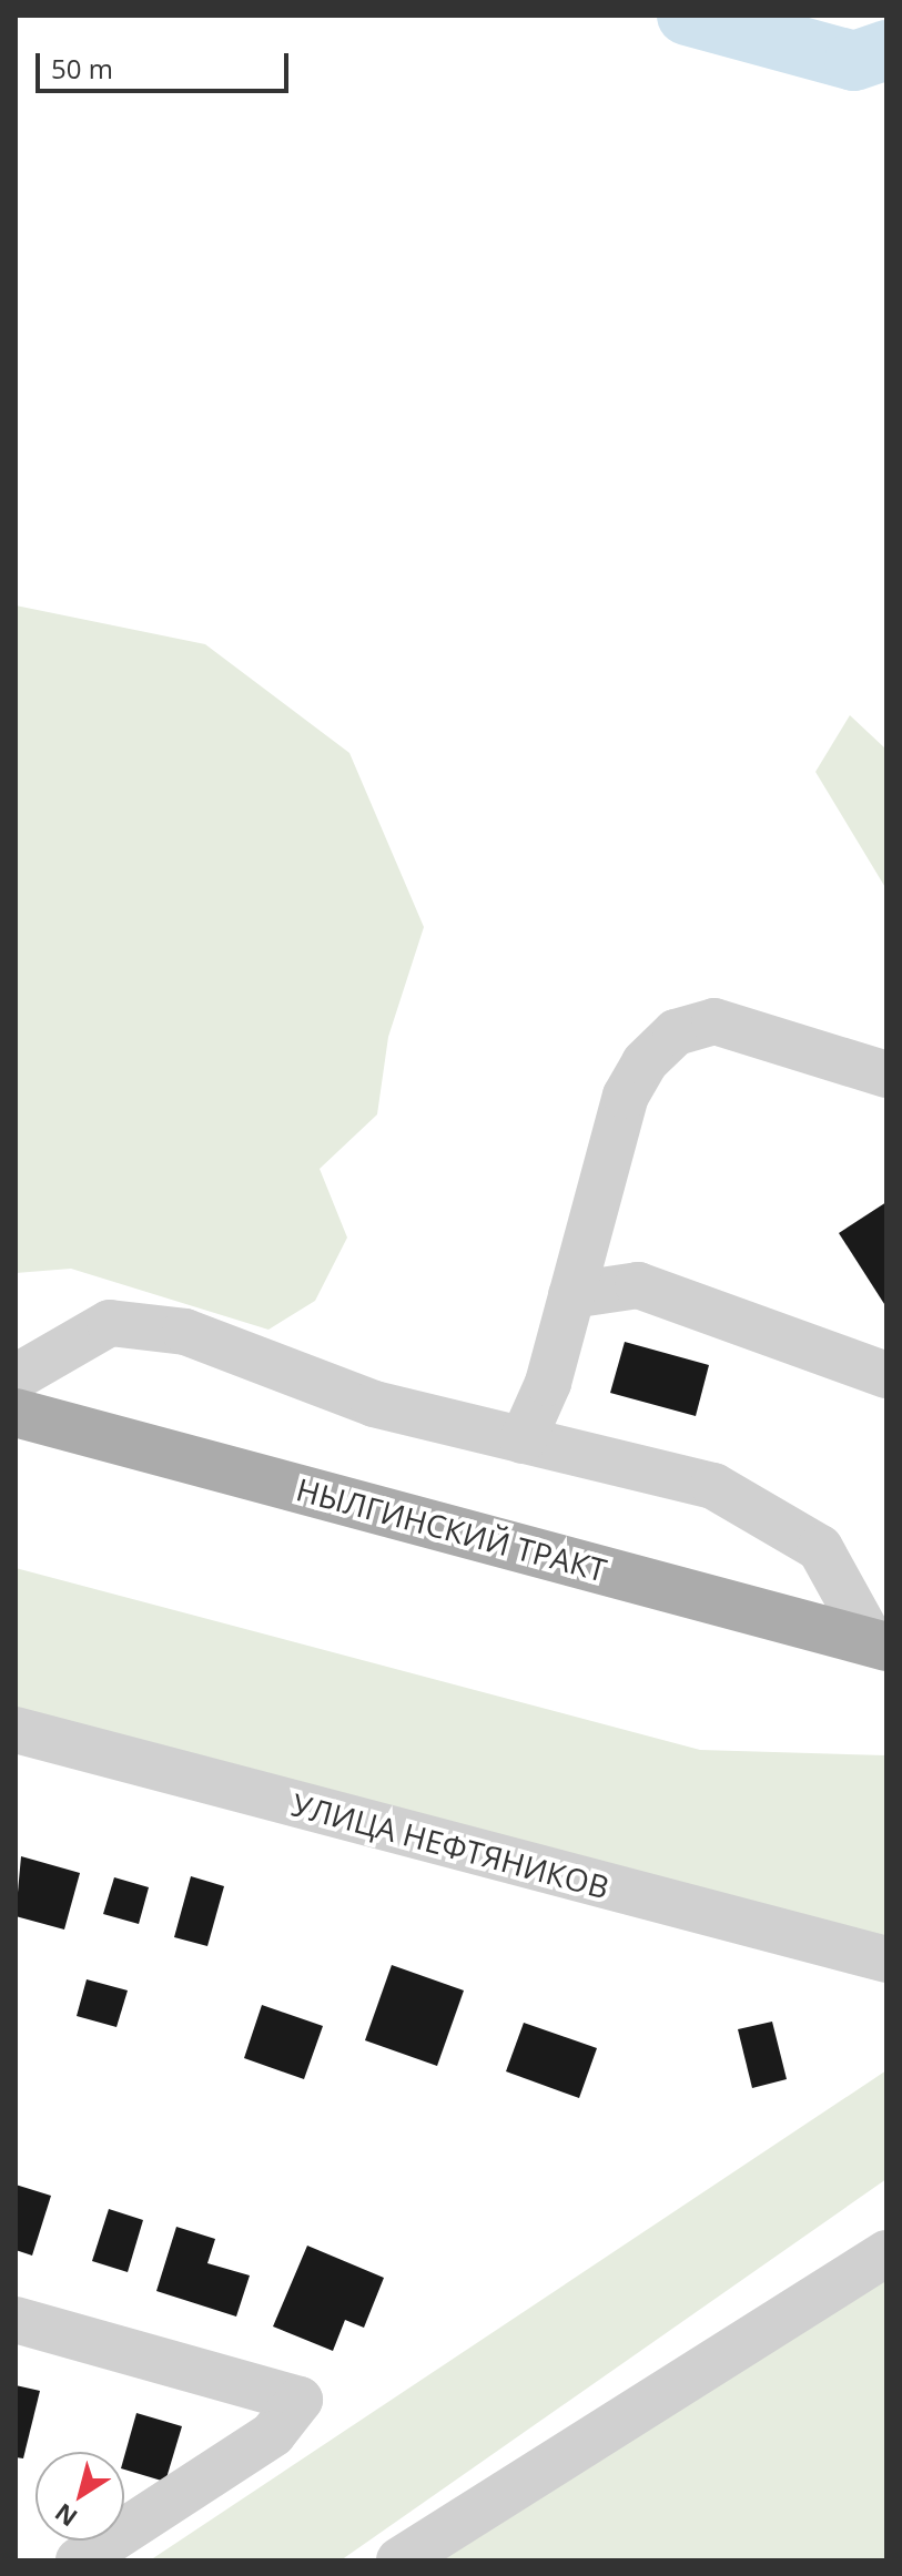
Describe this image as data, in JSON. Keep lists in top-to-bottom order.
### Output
{
  "streets": {
    "main road": ["НЫЛГИНСКИЙ ТРАКТ"],
    "street": ["УЛИЦА НЕФТЯНИКОВ"]
  },
  "scale_bar": "50 m",
  "north": "bottom left"
}
